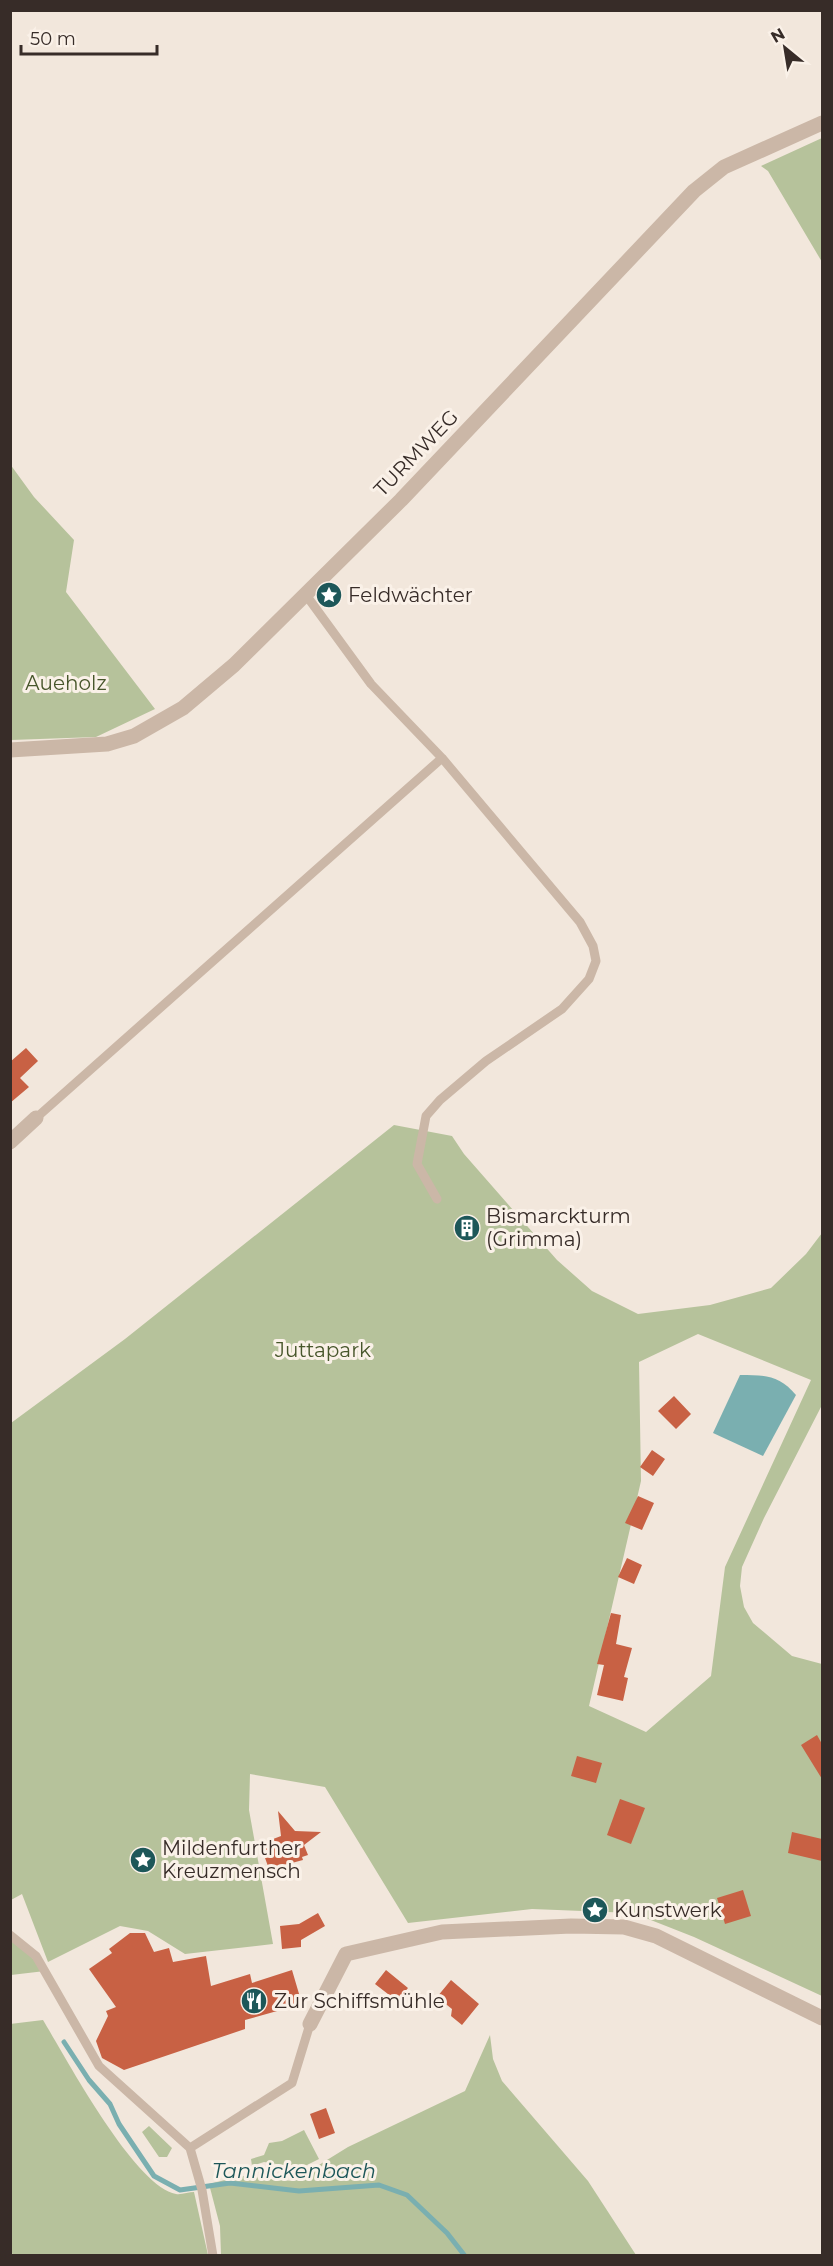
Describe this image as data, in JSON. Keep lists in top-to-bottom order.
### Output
{
  "streets": {
    "street": ["TURMWEG"]
  },
  "water": ["Tannickenbach"],
  "parks": ["Aueholz", "Juttapark"],
  "places": {
    "place": ["Feldwächter", "Mildenfurther Kreuzmensch", "Kunstwerk"],
    "building": ["Bismarckturm (Grimma)"],
    "restaurant": ["Zur Schiffsmühle"]
  },
  "scale_bar": "50 m",
  "north": "top left"
}
